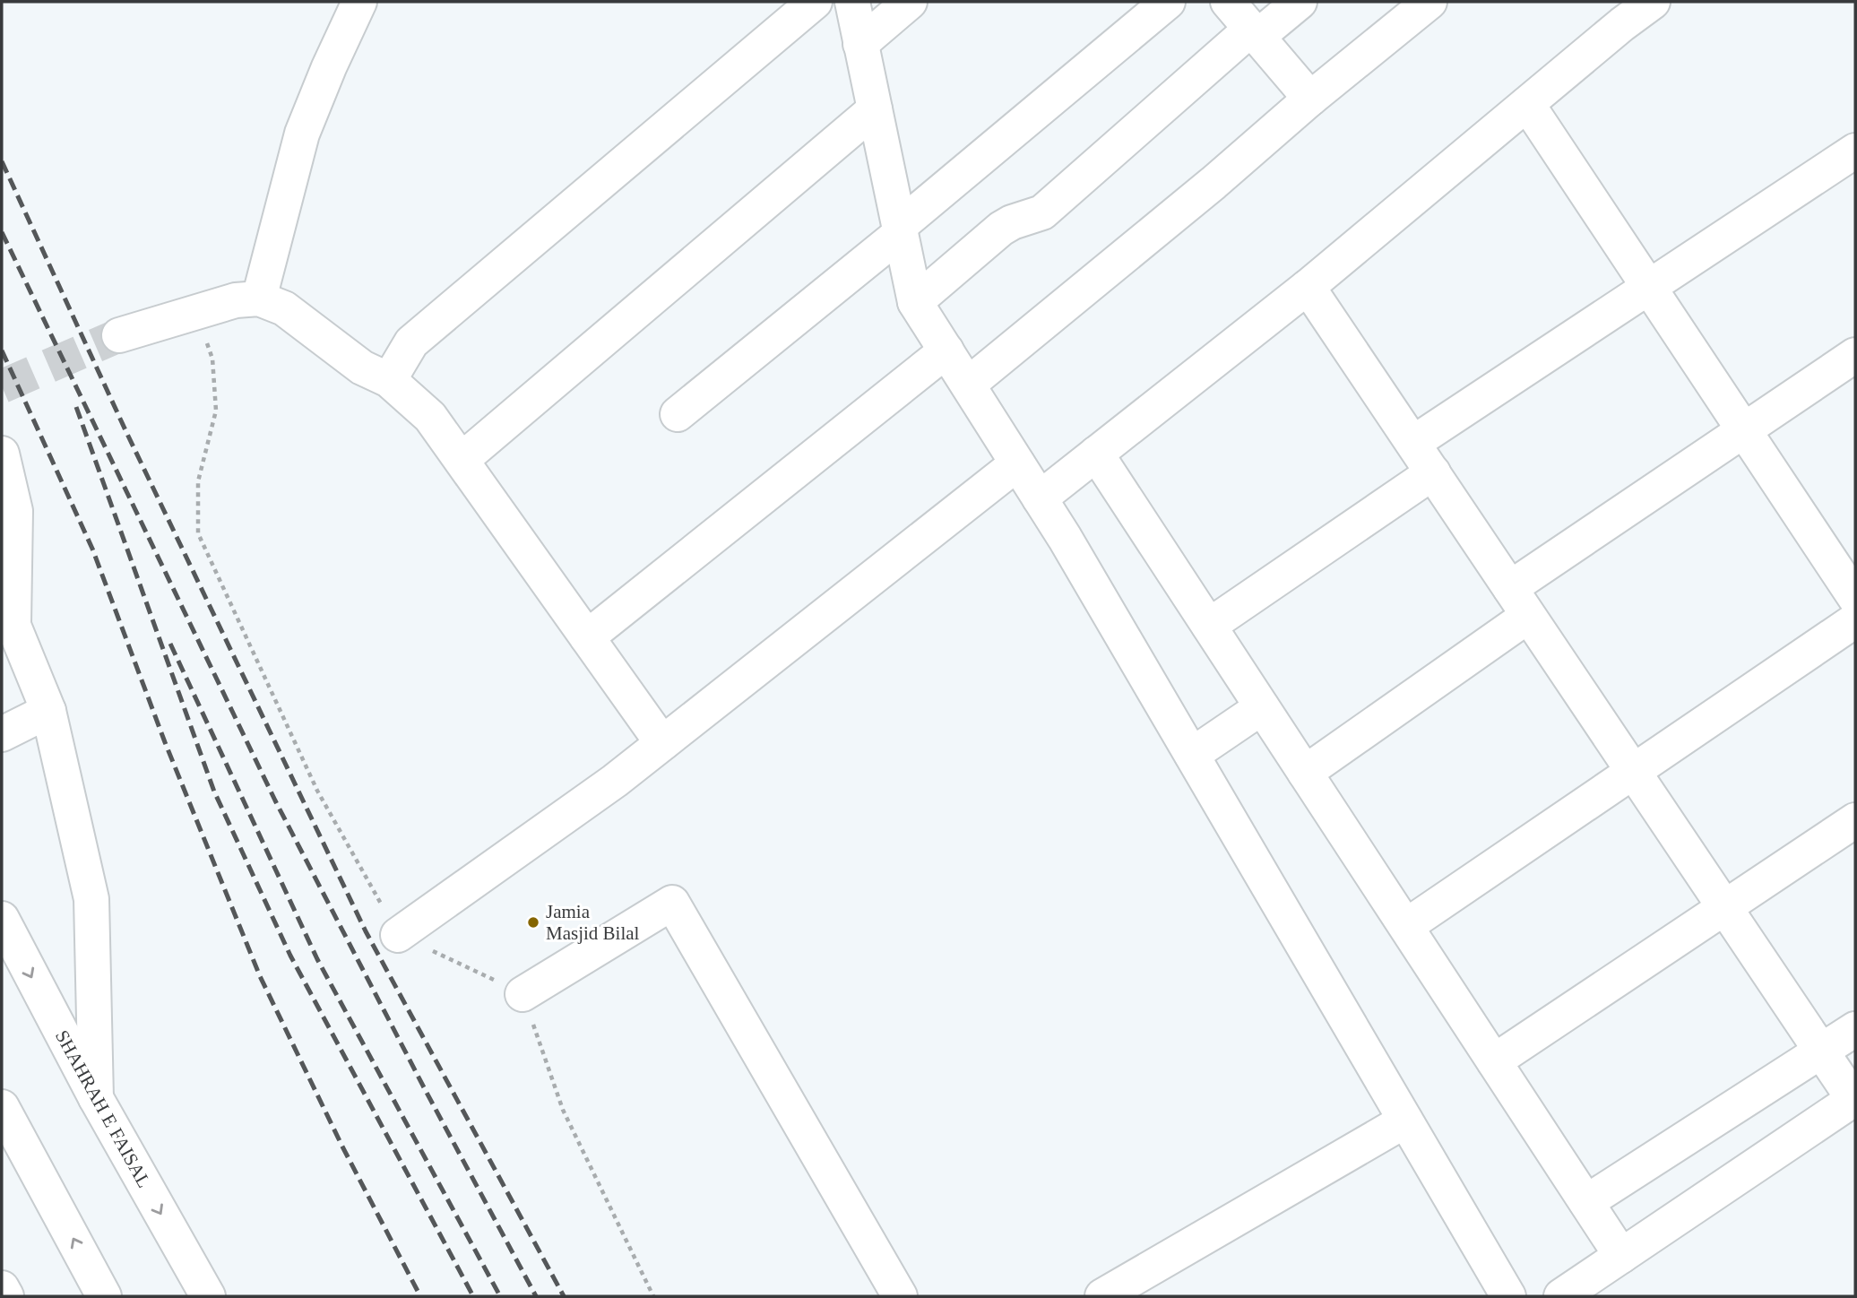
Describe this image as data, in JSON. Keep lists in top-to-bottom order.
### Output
{
  "streets": {
    "main road": ["SHAHRAH E FAISAL"]
  },
  "places": ["Jamia Masjid Bilal"]
}
